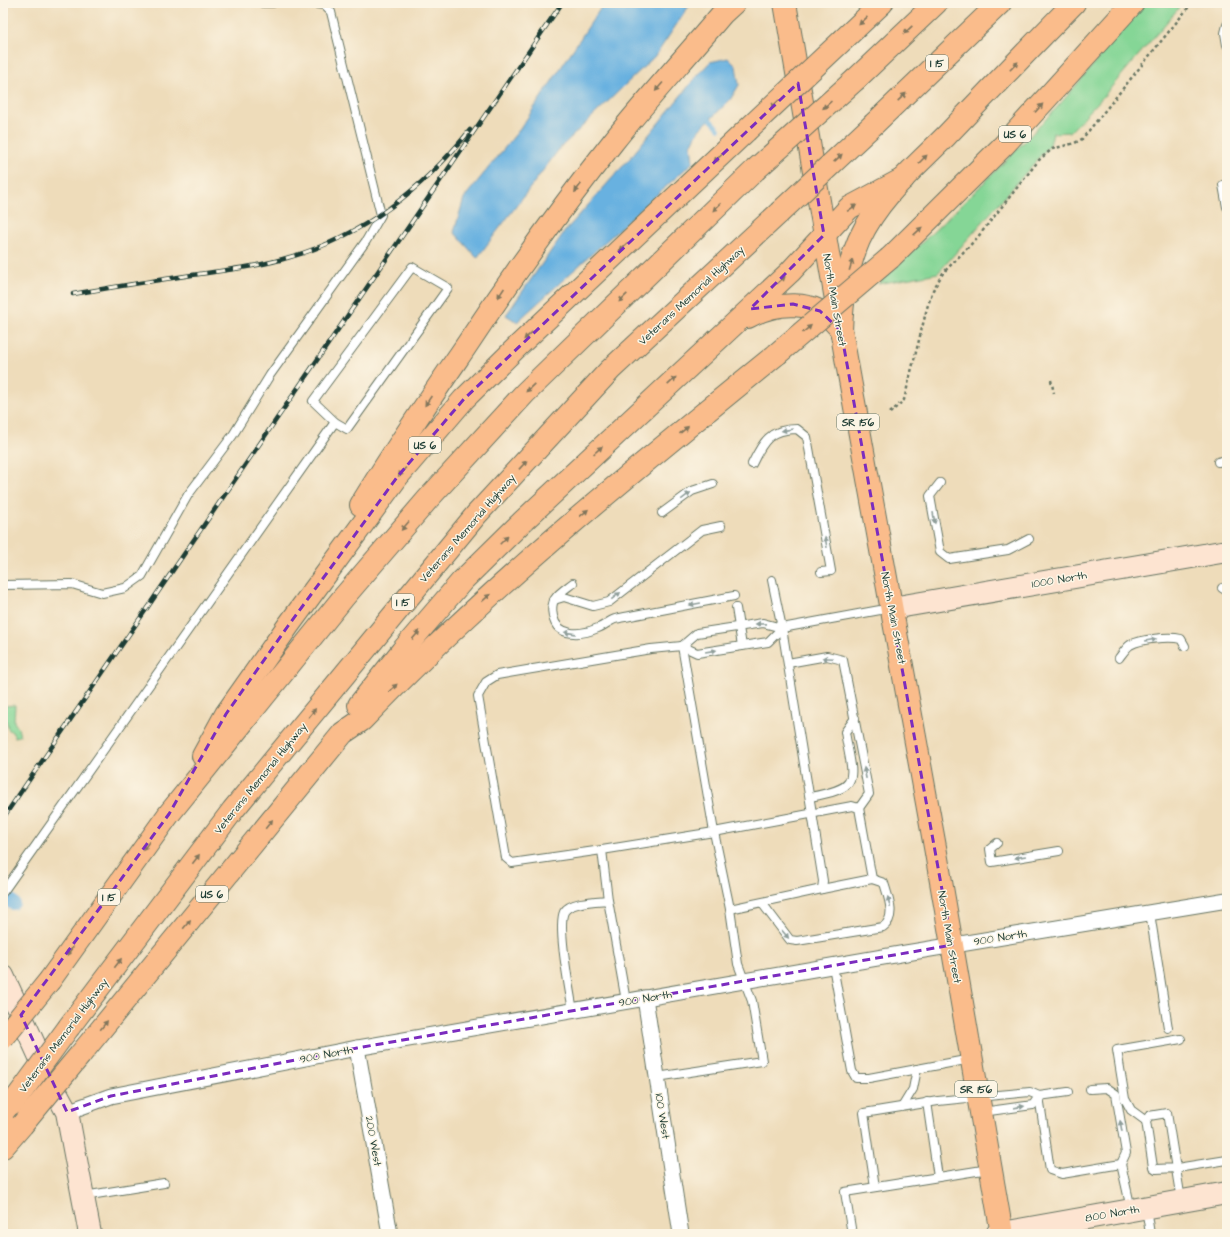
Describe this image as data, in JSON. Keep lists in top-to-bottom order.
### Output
{
  "streets": {
    "main road": [
      "I 15",
      "US 6",
      "Veterans Memorial Highway",
      "North Main Street",
      "SR 156"
    ],
    "street": [
      "1000 North",
      "900 North",
      "100 West",
      "200 West",
      "800 North"
    ]
  },
  "crossings": [
    ["I 15", "US 6"],
    ["North Main Street", "1000 North"],
    ["North Main Street", "900 North"],
    ["North Main Street", "800 North"],
    ["900 North", "100 West"],
    ["900 North", "200 West"]
  ]
}
